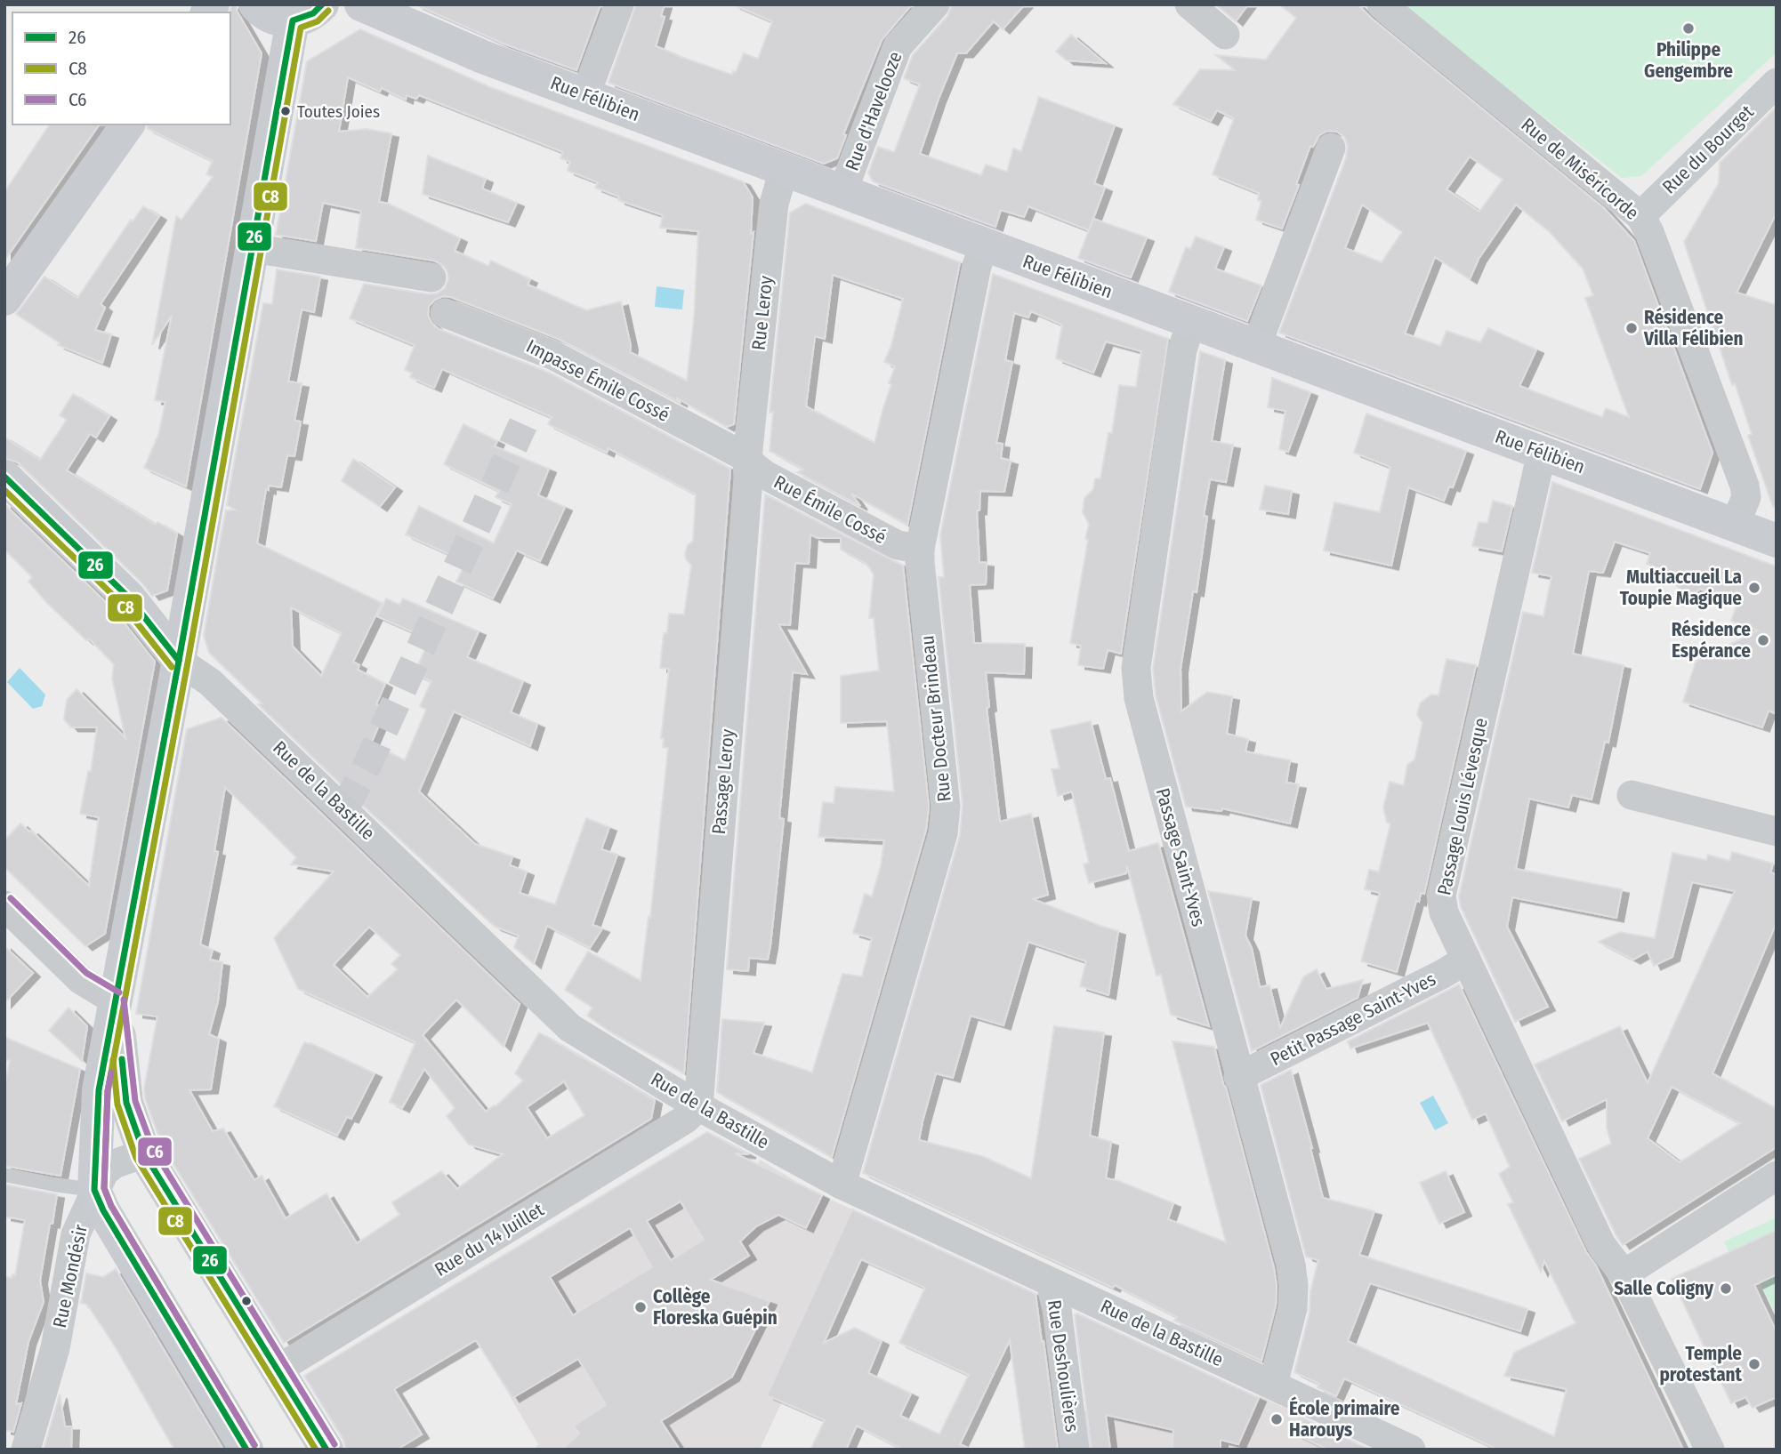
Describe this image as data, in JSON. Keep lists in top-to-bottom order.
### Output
{
  "streets": {
    "main road": ["Rue Félibien", "Rue de la Bastille", "Rue Mondésir"],
    "street": [
      "Rue d'Havelooze",
      "Rue du Bourget",
      "Rue de Miséricorde",
      "Rue Leroy",
      "Impasse Émile Cossé",
      "Rue Émile Cossé",
      "Rue Docteur Brindeau",
      "Passage Leroy",
      "Passage Louis Lévesque",
      "Passage Saint-Yves",
      "Petit Passage Saint-Yves",
      "Rue du 14 Juillet",
      "Rue Deshoulières"
    ]
  },
  "crossings": [
    ["Rue Félibien", "Rue d'Havelooze"],
    ["Rue Félibien", "Rue de Miséricorde"],
    ["Rue Félibien", "Rue Leroy"],
    ["Rue Félibien", "Rue Docteur Brindeau"],
    ["Rue Félibien", "Passage Louis Lévesque"],
    ["Rue Félibien", "Passage Saint-Yves"],
    ["Rue du Bourget", "Rue de Miséricorde"],
    ["Rue Leroy", "Impasse Émile Cossé"],
    ["Rue Leroy", "Rue Émile Cossé"],
    ["Rue Leroy", "Passage Leroy"],
    ["Impasse Émile Cossé", "Rue Émile Cossé"],
    ["Impasse Émile Cossé", "Passage Leroy"],
    ["Rue Émile Cossé", "Rue Docteur Brindeau"],
    ["Rue Émile Cossé", "Passage Leroy"],
    ["Rue Docteur Brindeau", "Rue de la Bastille"],
    ["Passage Leroy", "Rue de la Bastille"],
    ["Passage Leroy", "Rue du 14 Juillet"],
    ["Rue de la Bastille", "Passage Saint-Yves"],
    ["Rue de la Bastille", "Rue du 14 Juillet"],
    ["Rue de la Bastille", "Rue Mondésir"],
    ["Rue de la Bastille", "Rue Deshoulières"],
    ["Passage Louis Lévesque", "Petit Passage Saint-Yves"],
    ["Passage Saint-Yves", "Petit Passage Saint-Yves"]
  ],
  "places": [
    "Philippe Gengembre",
    "Toutes Joies",
    "Résidence Villa Félibien",
    "Multiaccueil La Toupie Magique",
    "Résidence Espérance",
    "Salle Coligny",
    "Collège Floreska Guépin",
    "Temple protestant",
    "École primaire Harouys"
  ],
  "lines": ["transit line 26", "transit line C8", "transit line C6"],
  "legend": ["26", "C8", "C6"]
}
